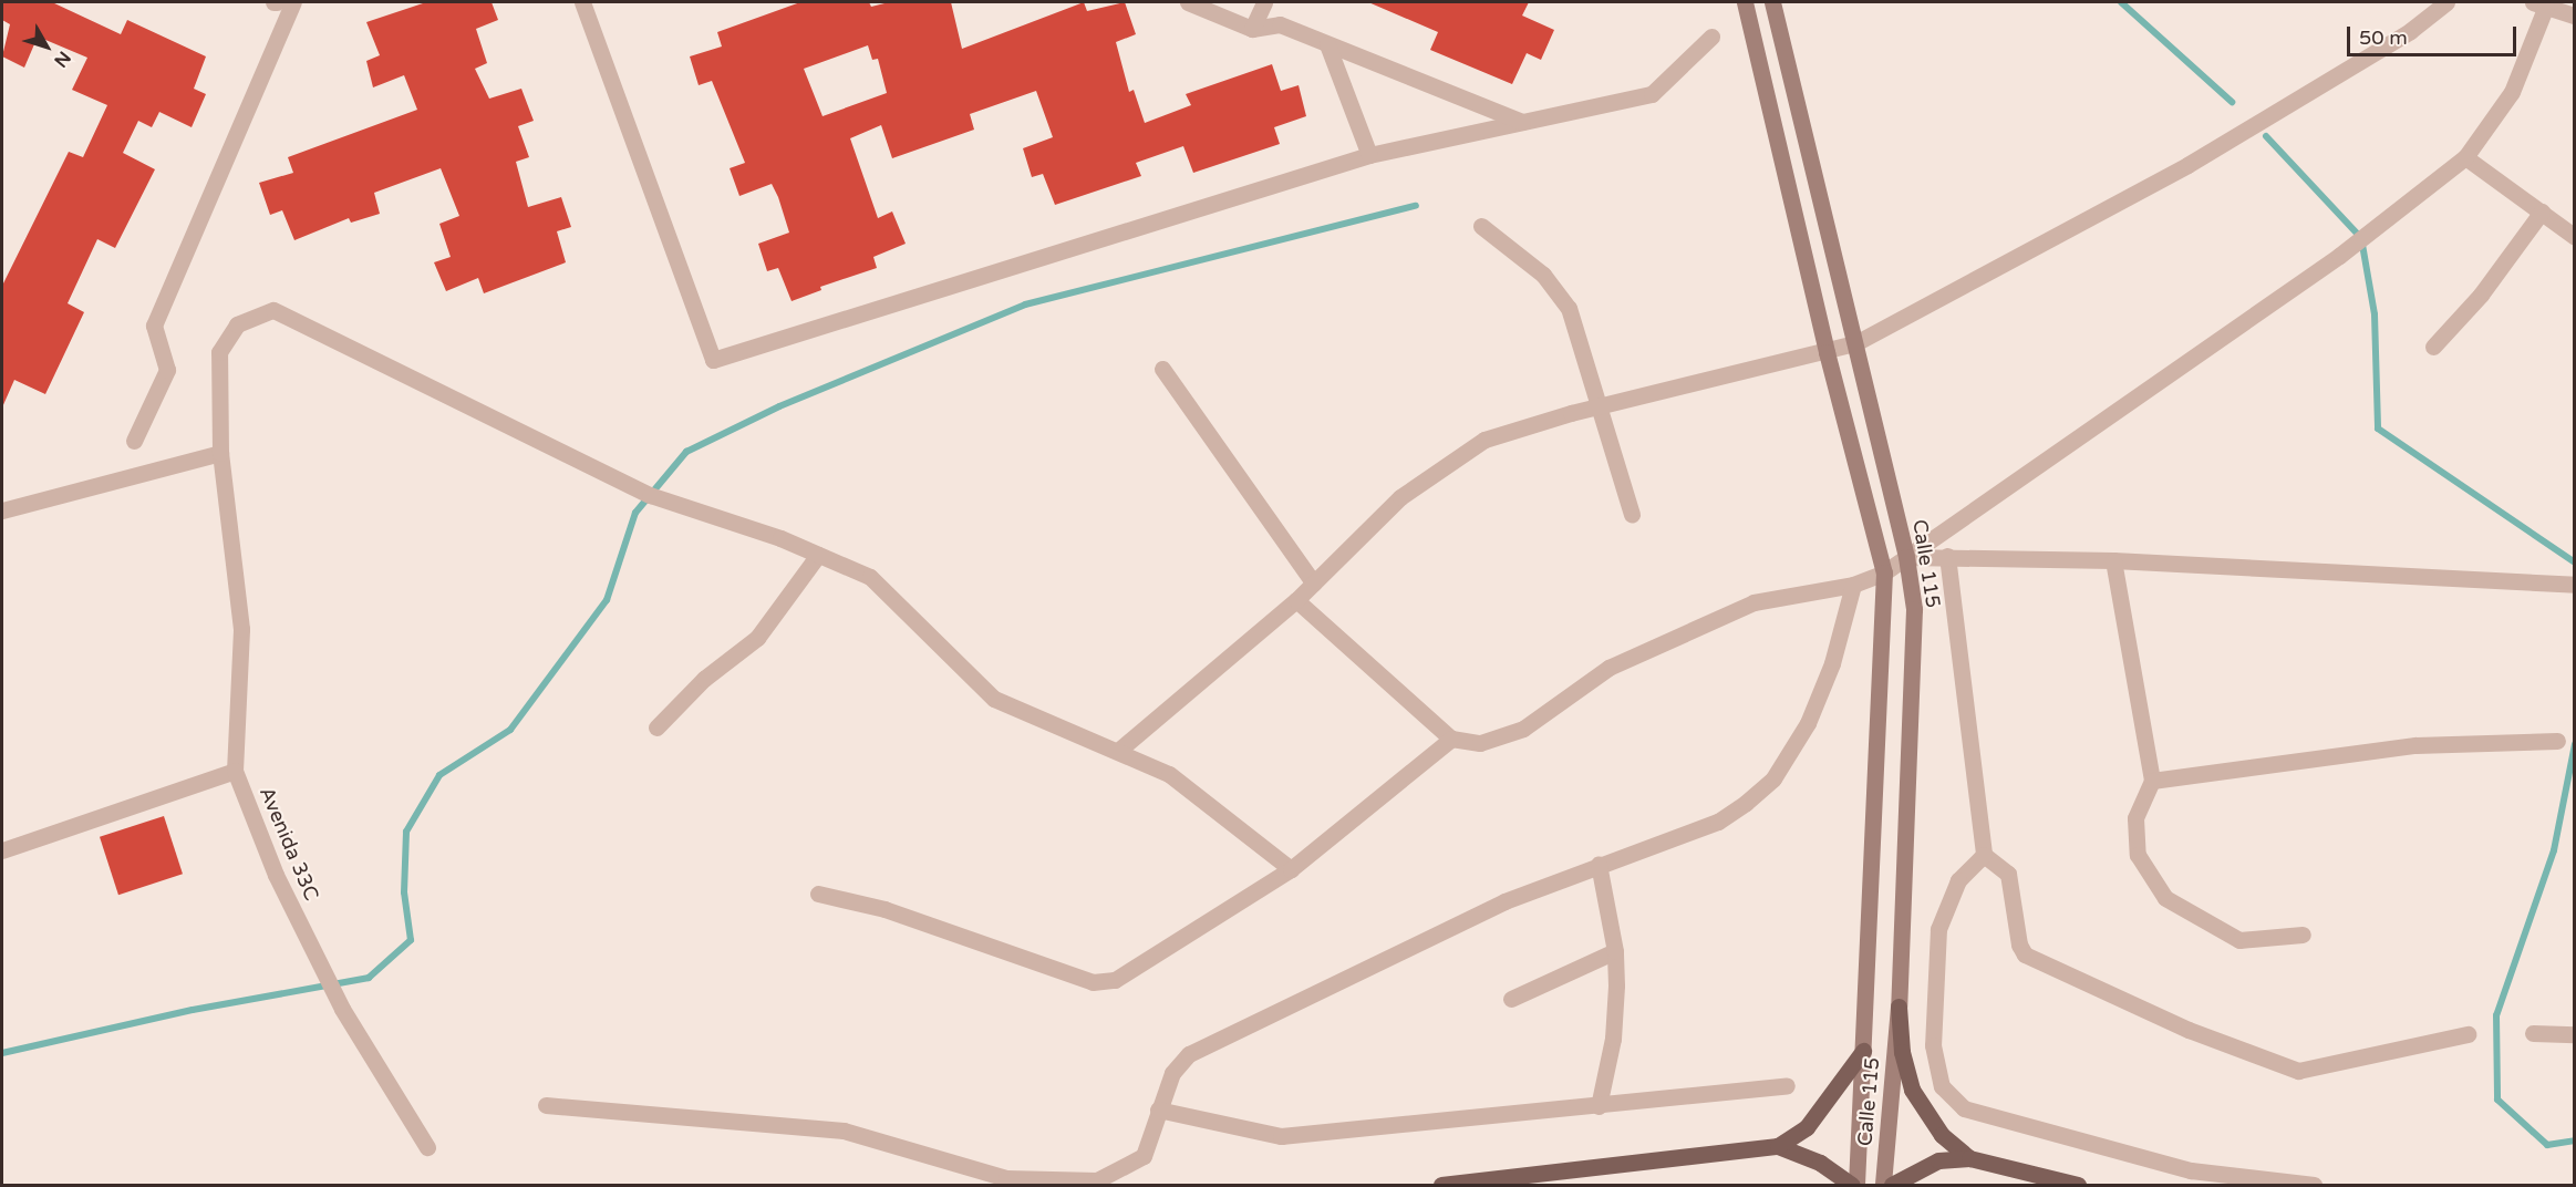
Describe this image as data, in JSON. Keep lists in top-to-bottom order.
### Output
{
  "streets": {
    "main road": ["Calle 115"],
    "street": ["Avenida 33C"]
  },
  "scale_bar": "50 m",
  "north": "bottom right"
}
